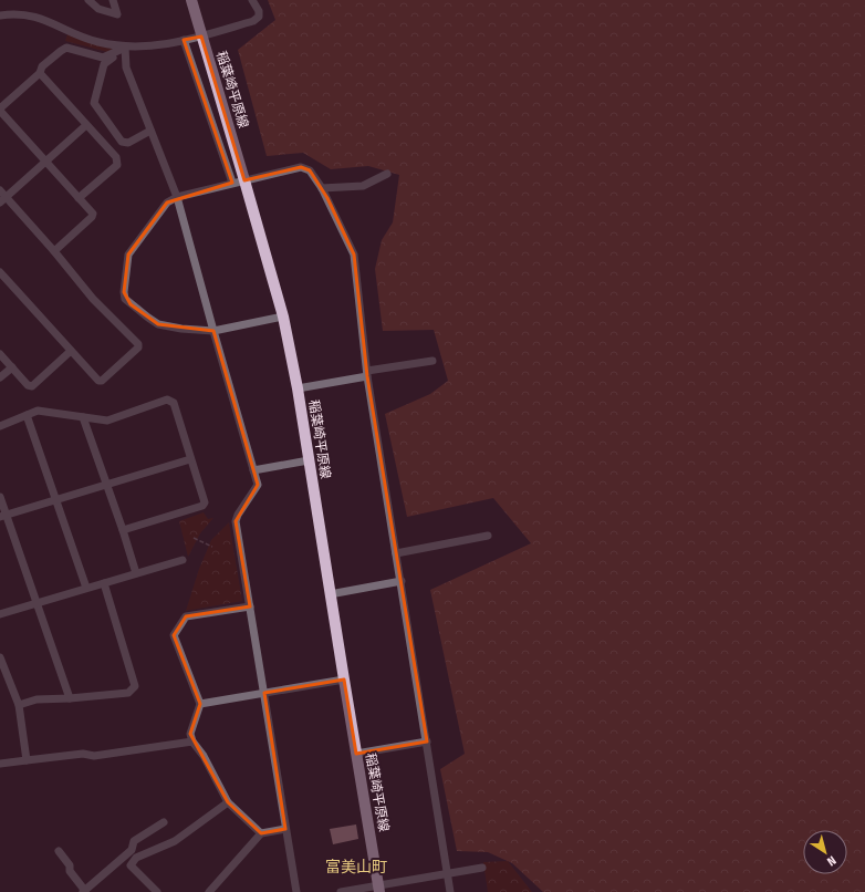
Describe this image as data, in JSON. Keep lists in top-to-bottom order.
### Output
{
  "streets": {
    "main road": ["稲葉崎平原線"]
  },
  "districts": ["富美山町"],
  "north": "bottom right"
}
